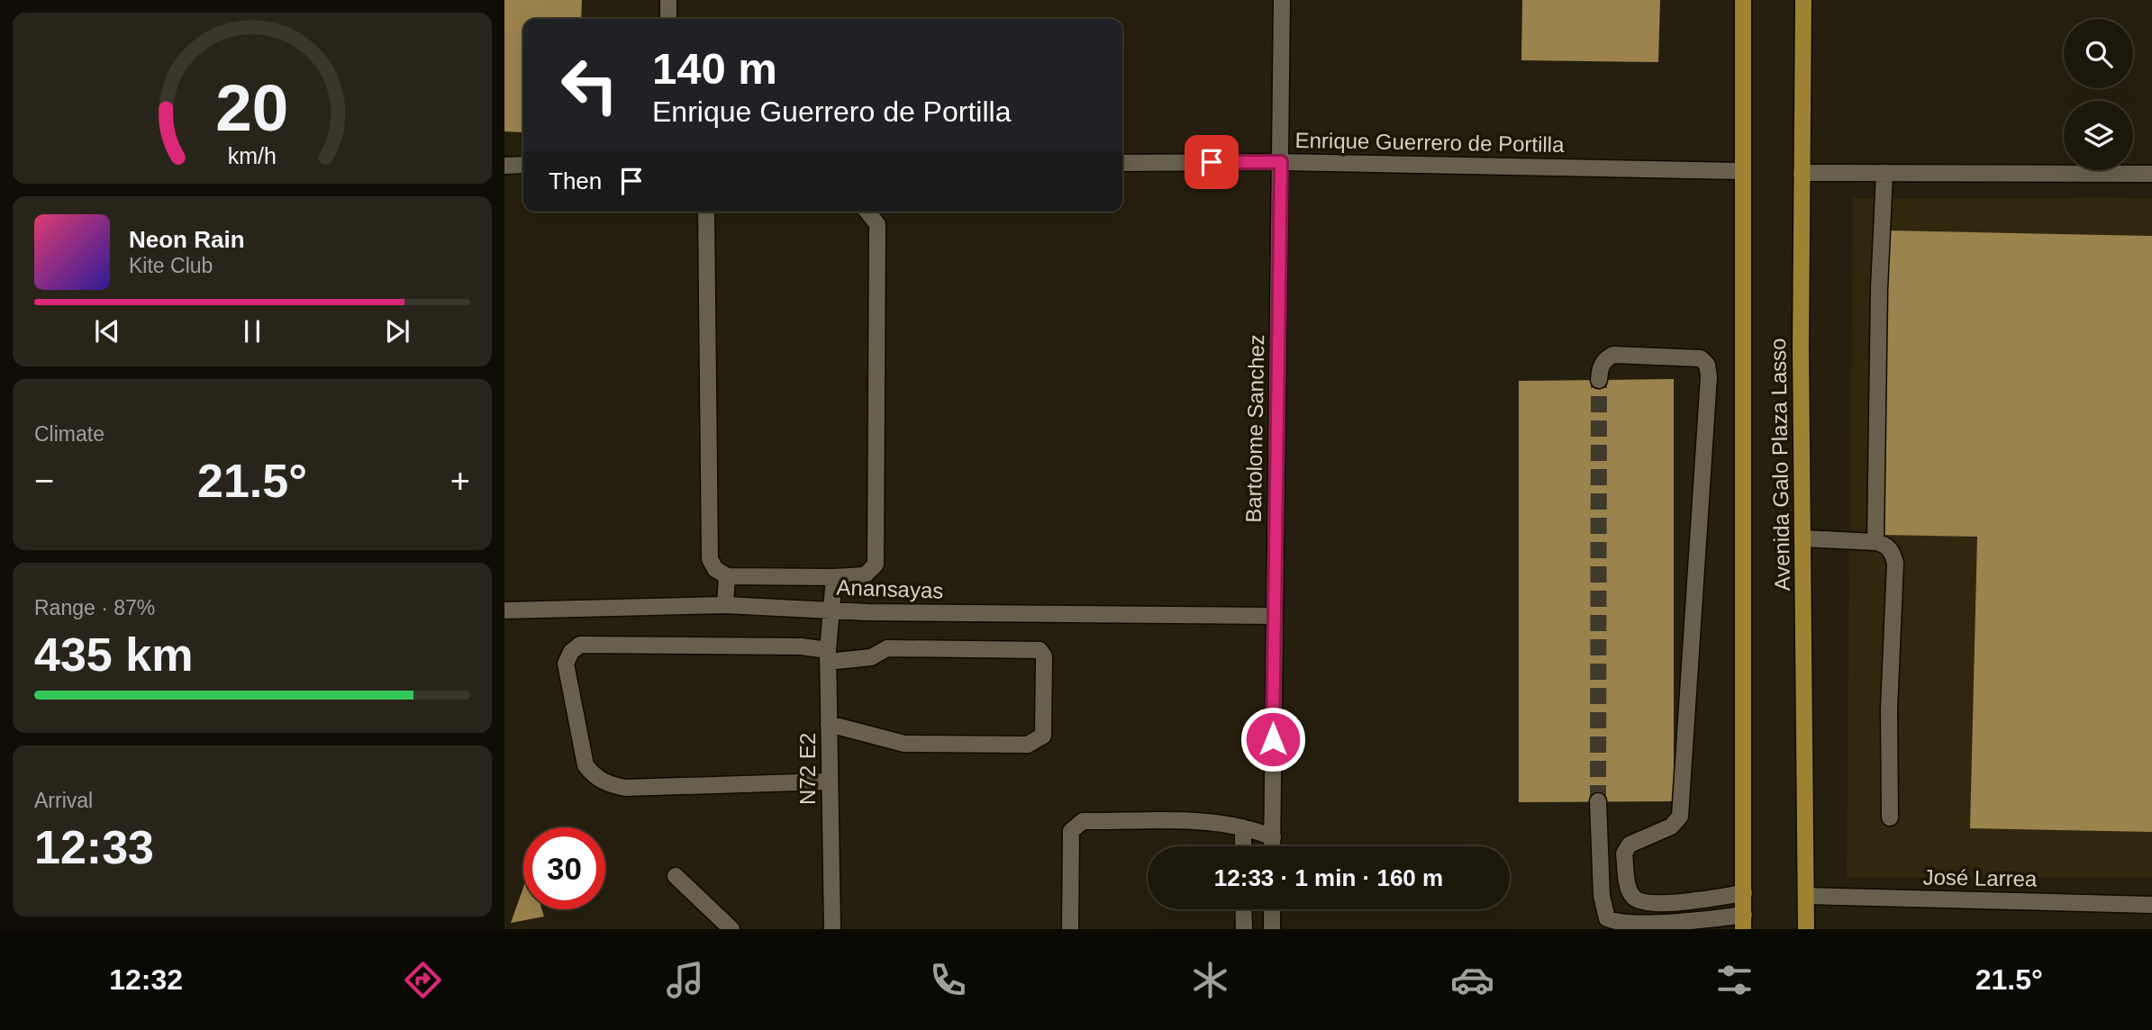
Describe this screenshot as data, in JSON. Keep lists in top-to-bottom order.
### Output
{
  "streets": {
    "main road": ["Avenida Galo Plaza Lasso"],
    "street": [
      "Enrique Guerrero de Portilla",
      "Bartolome Sanchez",
      "Anansayas",
      "N72 E2",
      "José Larrea"
    ]
  },
  "crossings": [
    ["Enrique Guerrero de Portilla", "Bartolome Sanchez"],
    ["Enrique Guerrero de Portilla", "Avenida Galo Plaza Lasso"],
    ["Bartolome Sanchez", "Anansayas"],
    ["Avenida Galo Plaza Lasso", "José Larrea"],
    ["Anansayas", "N72 E2"]
  ],
  "page": {
    "turn": ["140 m", "Enrique Guerrero de Portilla"],
    "then": "Then",
    "song": ["Neon Rain", "Kite Club"],
    "tile": [
      "Climate",
      ["Range · 87%", "435 km"],
      ["Arrival", "12:33"]
    ],
    "heat": ["−", "21.5°", "+"],
    "limit": "30",
    "trip": "12:33 · 1 min · 160 m",
    "tabs": ["12:32", "21.5°"],
    "gauge": ["20", "km/h"]
  }
}
